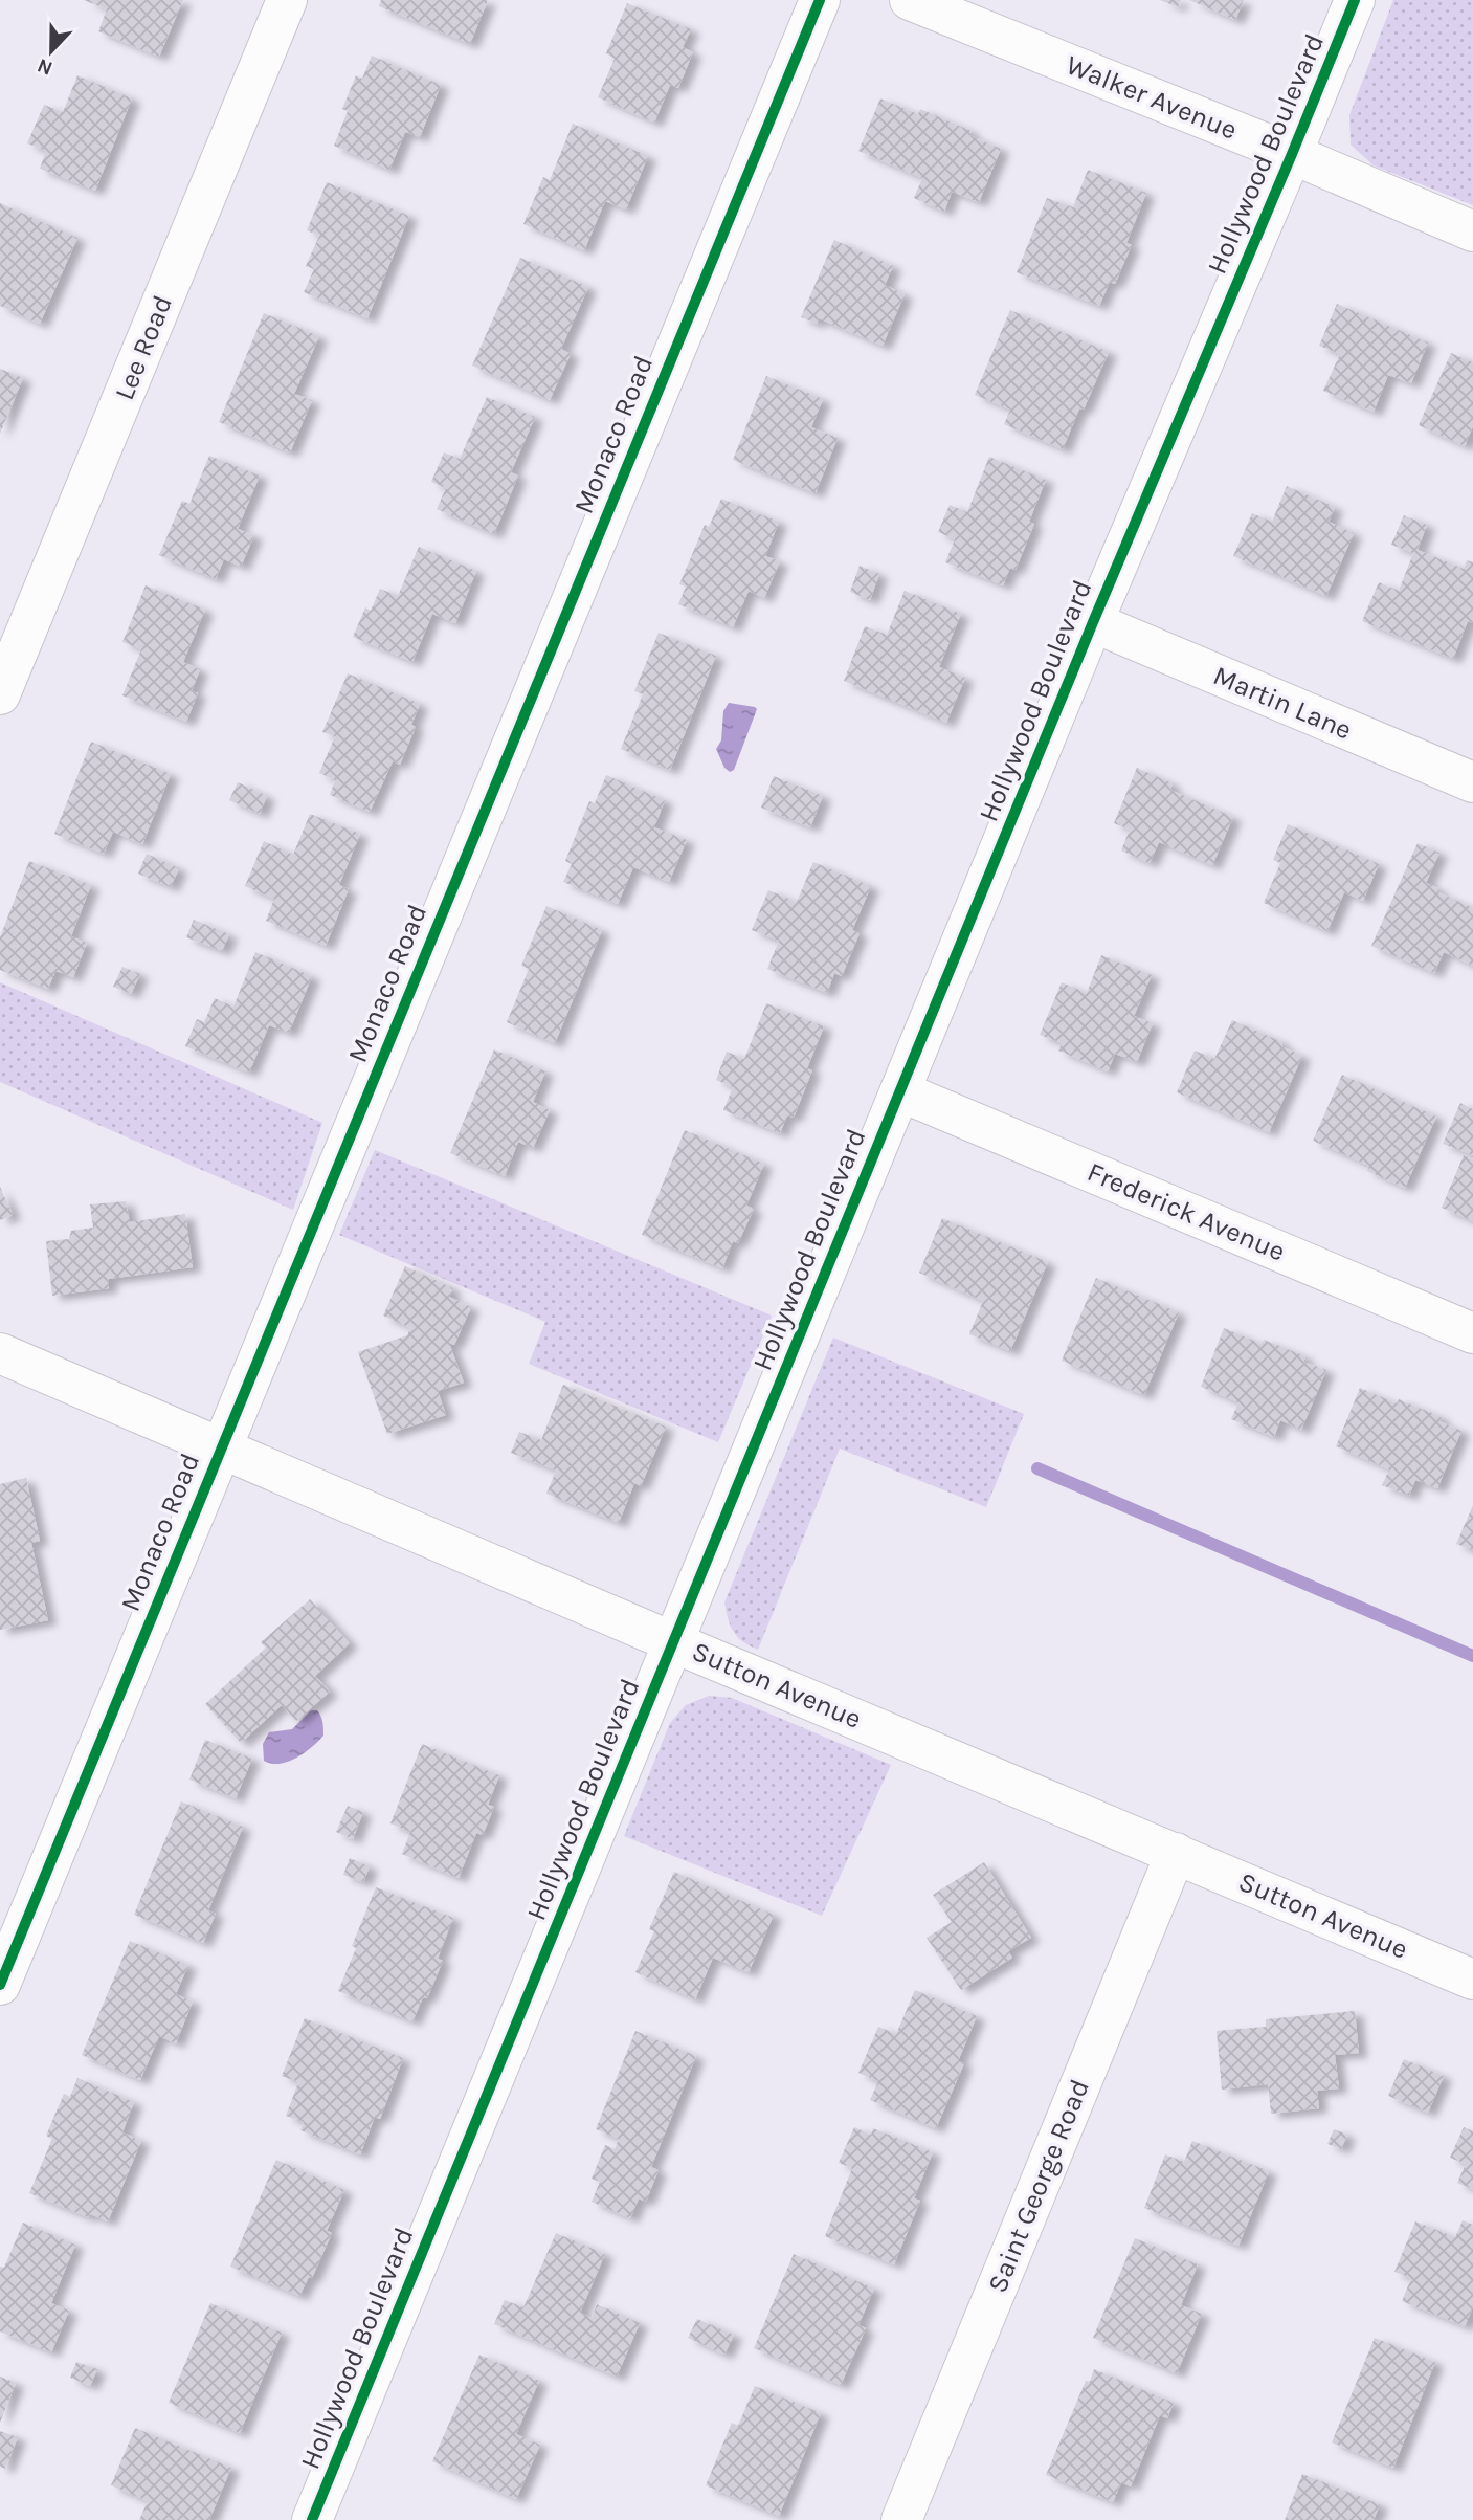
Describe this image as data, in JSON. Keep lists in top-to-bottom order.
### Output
{
  "streets": {
    "street": [
      "Walker Avenue",
      "Hollywood Boulevard",
      "Lee Road",
      "Monaco Road",
      "Martin Lane",
      "Frederick Avenue",
      "Sutton Avenue",
      "Saint George Road"
    ]
  },
  "crossings": [
    ["Walker Avenue", "Hollywood Boulevard"],
    ["Hollywood Boulevard", "Martin Lane"],
    ["Hollywood Boulevard", "Frederick Avenue"],
    ["Hollywood Boulevard", "Sutton Avenue"],
    ["Monaco Road", "Sutton Avenue"],
    ["Sutton Avenue", "Saint George Road"]
  ],
  "north": "bottom"
}
